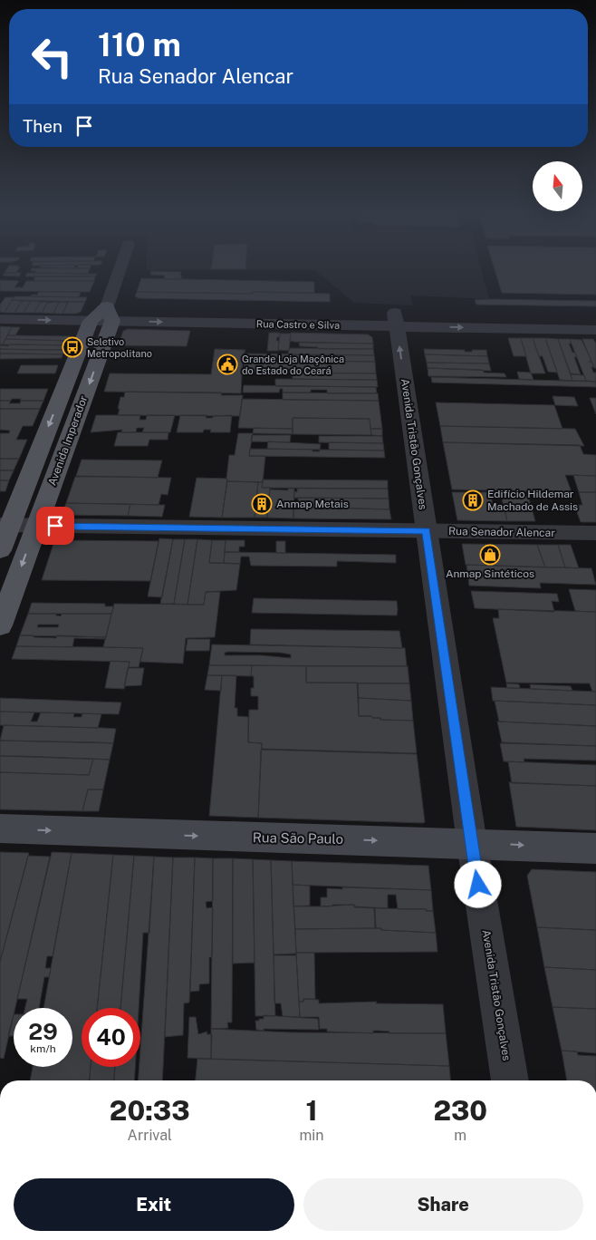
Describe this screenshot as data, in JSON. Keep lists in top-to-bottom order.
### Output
{
  "streets": {
    "main road": ["Avenida Imperador", "Rua São Paulo"],
    "street": ["Rua Castro e Silva", "Avenida Tristão Gonçalves", "Rua Senador Alencar"]
  },
  "crossings": [
    ["Rua Castro e Silva", "Avenida Imperador"],
    ["Rua Castro e Silva", "Avenida Tristão Gonçalves"],
    ["Avenida Imperador", "Rua Senador Alencar"],
    ["Avenida Tristão Gonçalves", "Rua Senador Alencar"],
    ["Avenida Tristão Gonçalves", "Rua São Paulo"]
  ],
  "one_way": ["Avenida Imperador", "Rua São Paulo"],
  "places": {
    "bus stop": ["Seletivo Metropolitano"],
    "public building": ["Grande Loja Maçônica do Estado do Ceará"],
    "building": ["Edifício Hildemar Machado de Assis", "Anmap Metais"],
    "shop": ["Anmap Sintéticos"]
  },
  "north": "top",
  "page": {
    "turn": ["110 m", "Rua Senador Alencar"],
    "then": "Then",
    "speed": "29 km/h",
    "limit": "40",
    "eta": [
      "20:33",
      "Arrival",
      "1",
      "min",
      "230",
      "m"
    ],
    "buttons": ["Exit", "Share"]
  }
}
